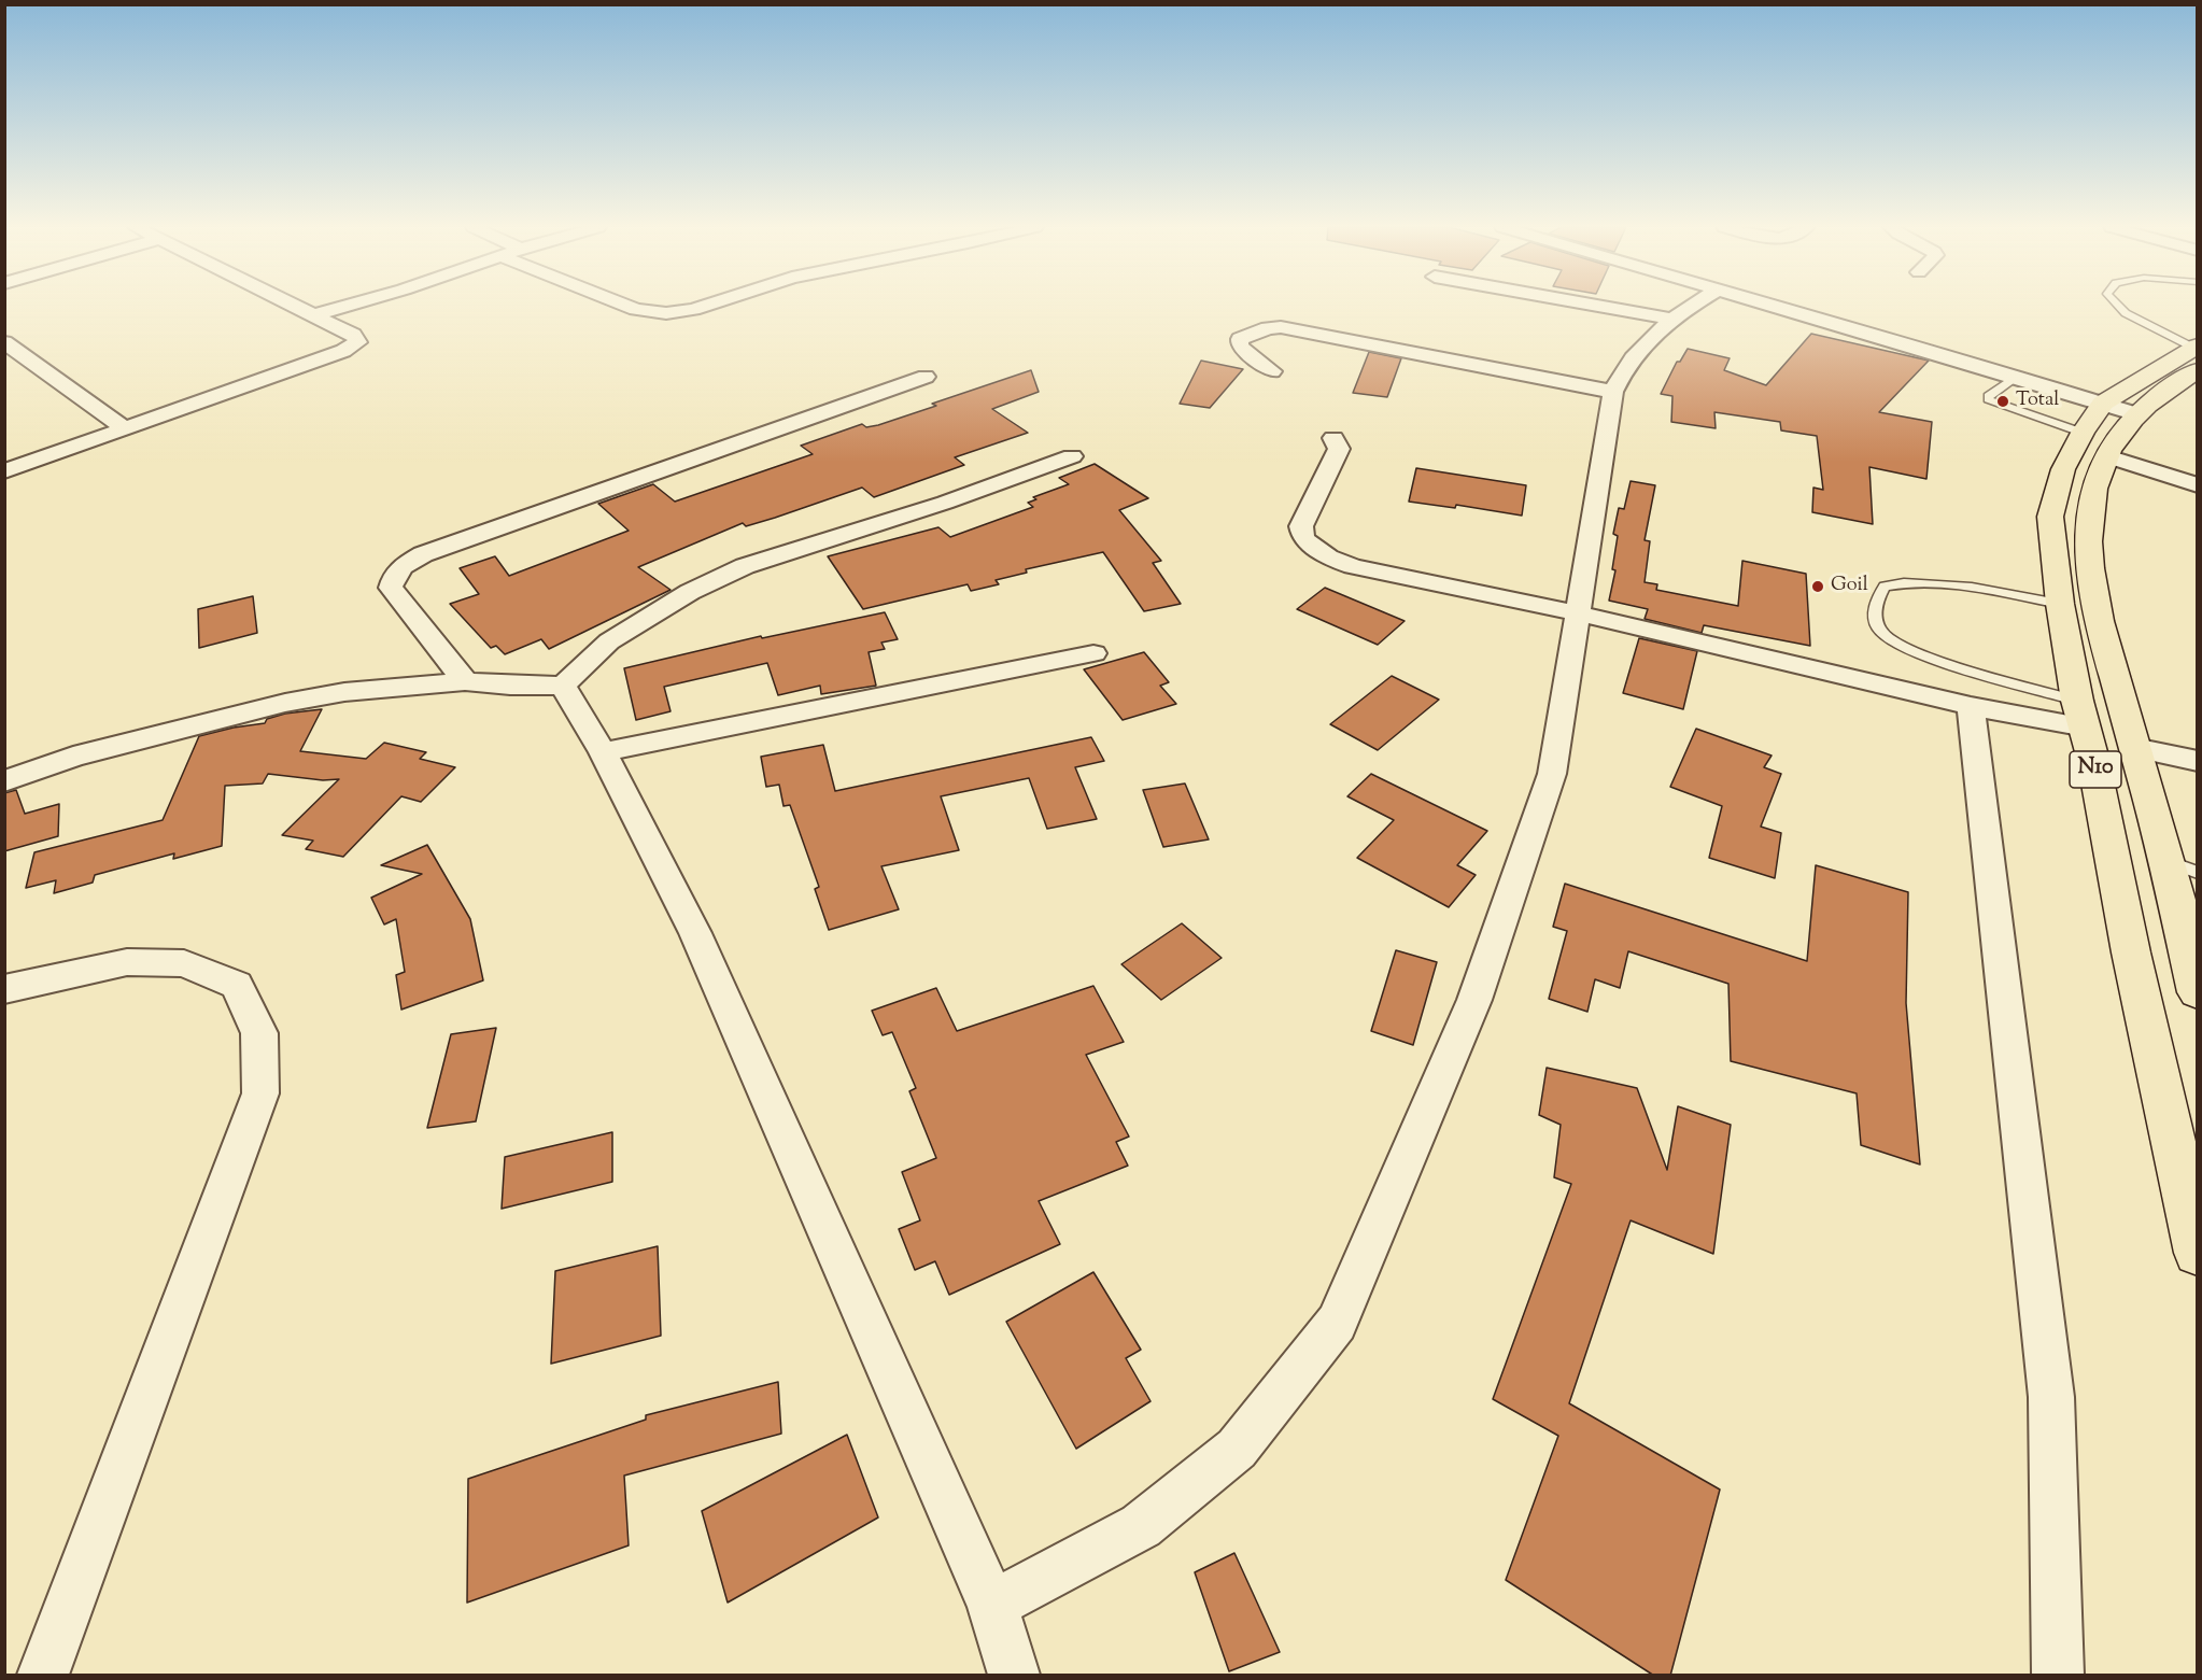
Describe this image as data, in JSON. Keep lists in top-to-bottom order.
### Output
{
  "streets": {
    "highway": ["N10"]
  },
  "places": ["Total", "Goil"]
}
